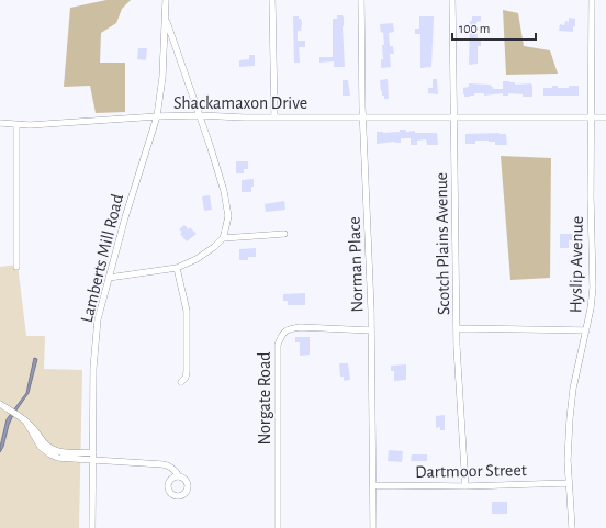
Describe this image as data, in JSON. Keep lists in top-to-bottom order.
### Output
{
  "streets": {
    "street": [
      "Shackamaxon Drive",
      "Scotch Plains Avenue",
      "Lamberts Mill Road",
      "Norman Place",
      "Hyslip Avenue",
      "Norgate Road",
      "Dartmoor Street"
    ]
  },
  "crossings": [
    ["Shackamaxon Drive", "Scotch Plains Avenue"],
    ["Shackamaxon Drive", "Lamberts Mill Road"],
    ["Shackamaxon Drive", "Norman Place"],
    ["Shackamaxon Drive", "Hyslip Avenue"],
    ["Scotch Plains Avenue", "Dartmoor Street"],
    ["Norman Place", "Norgate Road"],
    ["Norman Place", "Dartmoor Street"],
    ["Hyslip Avenue", "Dartmoor Street"]
  ],
  "scale_bar": "100 m"
}
